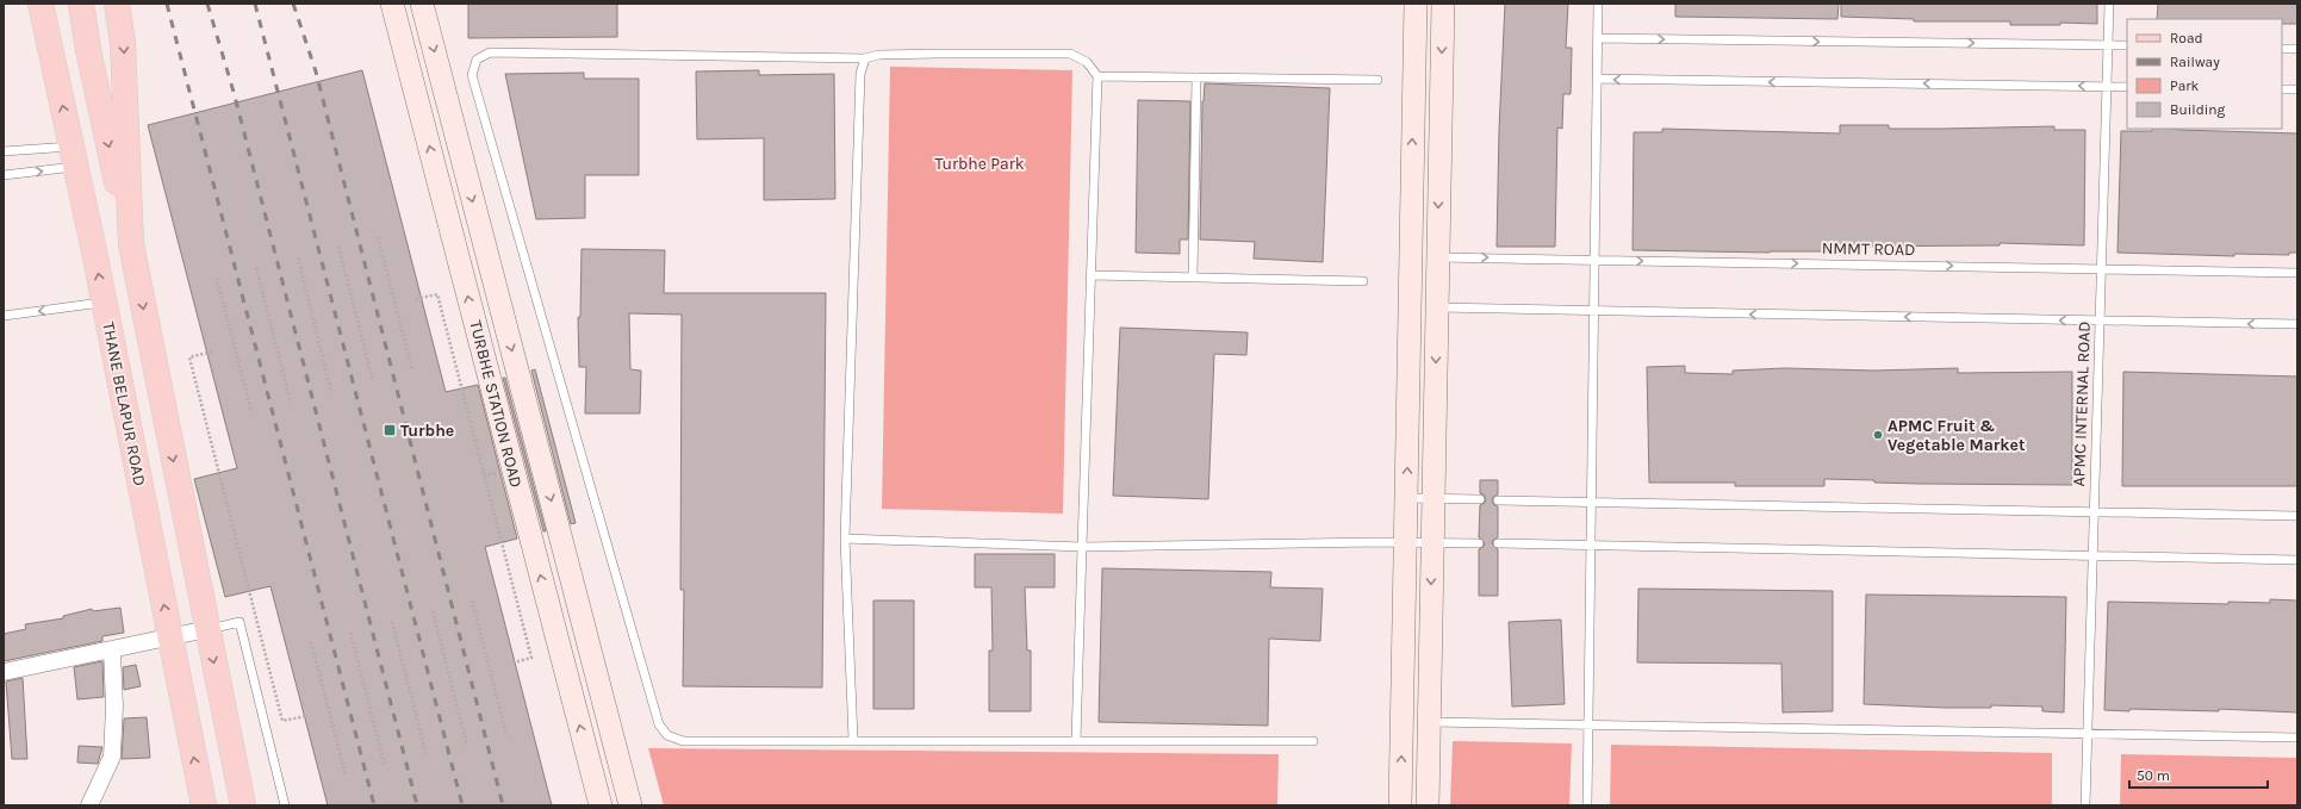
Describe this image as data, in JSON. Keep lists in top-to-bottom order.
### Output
{
  "streets": {
    "main road": ["THANE BELAPUR ROAD"],
    "street": ["TURBHE STATION ROAD"],
    "lane": ["NMMT ROAD", "APMC INTERNAL ROAD"]
  },
  "crossings": [
    ["NMMT ROAD", "APMC INTERNAL ROAD"]
  ],
  "parks": ["Turbhe Park"],
  "places": {
    "transit": ["Turbhe"],
    "other": ["APMC Fruit & Vegetable Market"]
  },
  "legend": [
    "Road",
    "Railway",
    "Park",
    "Building"
  ],
  "scale_bar": "50 m"
}
